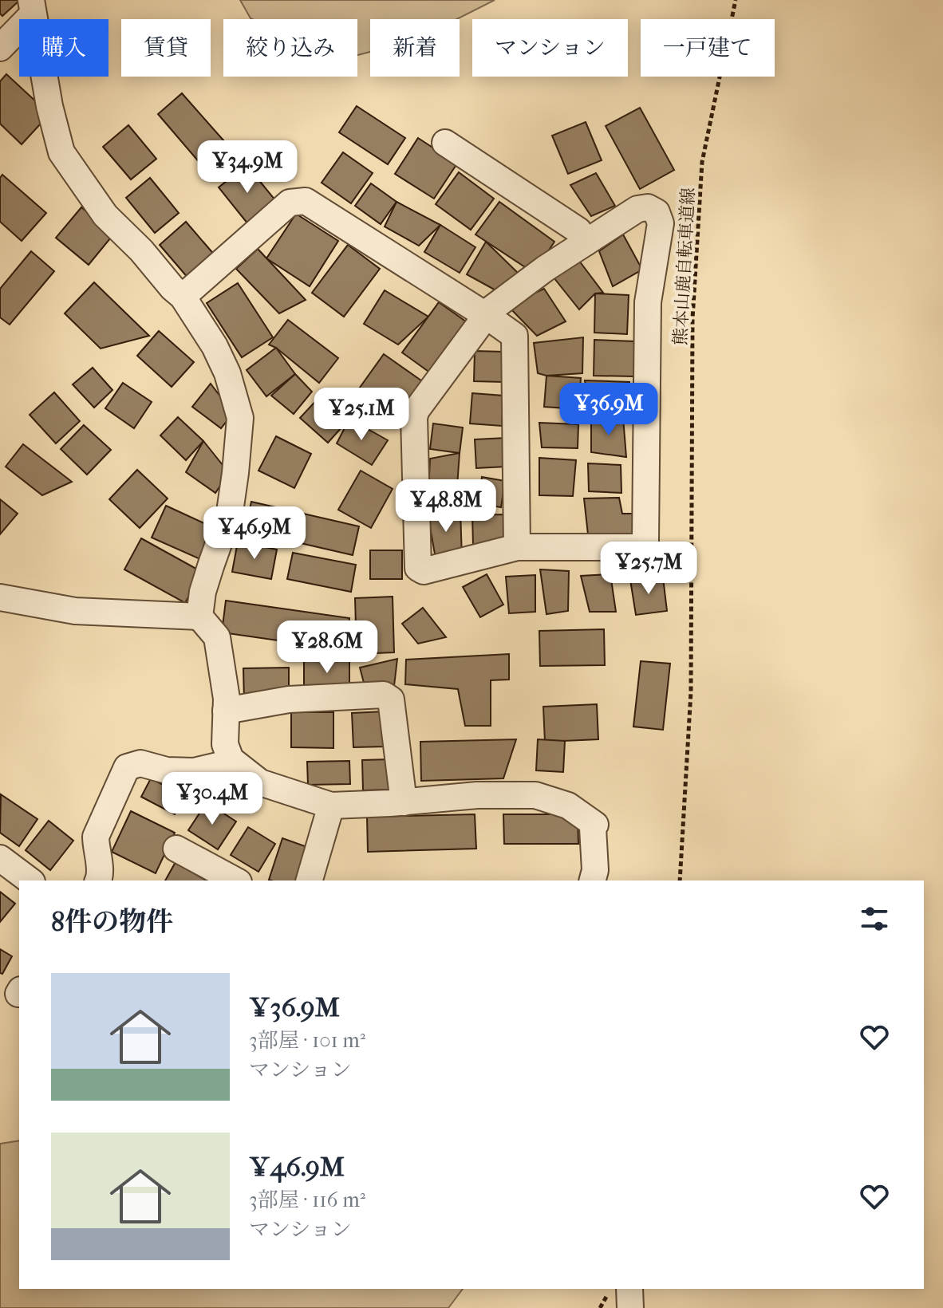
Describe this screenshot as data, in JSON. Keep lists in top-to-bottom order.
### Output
{
  "streets": {
    "path": ["熊本山鹿自転車道線"]
  },
  "page": {
    "chip": [
      "購入",
      "賃貸",
      "絞り込み",
      "新着",
      "マンション",
      "一戸建て"
    ],
    "price": [
      "¥34.9M",
      "¥36.9M",
      "¥25.1M",
      "¥48.8M",
      "¥46.9M",
      "¥25.7M",
      "¥28.6M",
      "¥30.4M"
    ],
    "heading": "8件の物件",
    "list": [
      {
        "name": "¥36.9M",
        "note": "3部屋 · 101 m² · マンション"
      },
      {
        "name": "¥46.9M",
        "note": "3部屋 · 116 m² · マンション"
      }
    ]
  }
}
